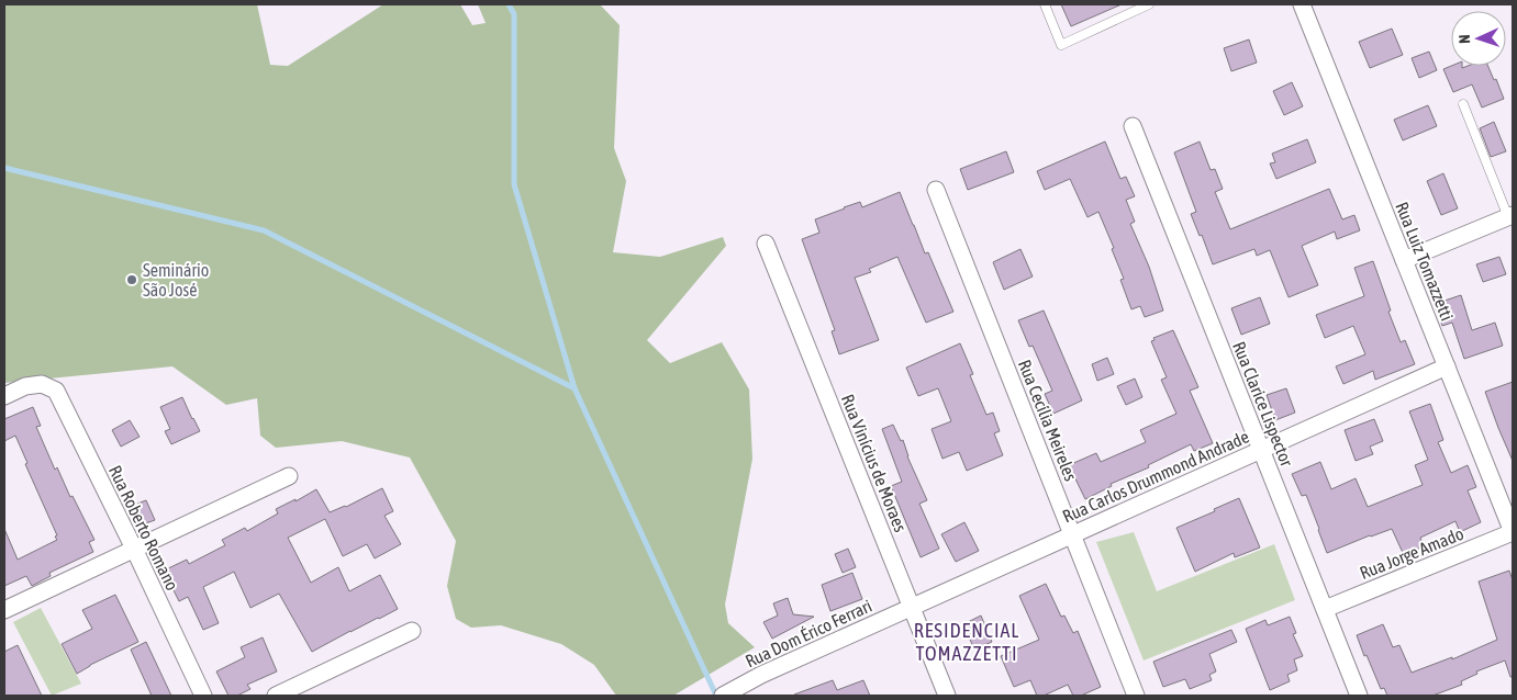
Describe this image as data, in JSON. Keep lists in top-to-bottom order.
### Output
{
  "streets": {
    "street": [
      "Rua Luiz Tomazzetti",
      "Rua Clarice Lispector",
      "Rua Cecília Meireles",
      "Rua Vinícius de Moraes",
      "Rua Carlos Drummond Andrade",
      "Rua Roberto Romano",
      "Rua Jorge Amado",
      "Rua Dom Érico Ferrari"
    ]
  },
  "crossings": [
    ["Rua Luiz Tomazzetti", "Rua Carlos Drummond Andrade"],
    ["Rua Luiz Tomazzetti", "Rua Jorge Amado"],
    ["Rua Clarice Lispector", "Rua Carlos Drummond Andrade"],
    ["Rua Clarice Lispector", "Rua Jorge Amado"],
    ["Rua Cecília Meireles", "Rua Carlos Drummond Andrade"],
    ["Rua Vinícius de Moraes", "Rua Carlos Drummond Andrade"],
    ["Rua Vinícius de Moraes", "Rua Dom Érico Ferrari"],
    ["Rua Carlos Drummond Andrade", "Rua Dom Érico Ferrari"]
  ],
  "districts": ["RESIDENCIAL TOMAZZETTI"],
  "places": ["Seminário São José"],
  "north": "left"
}
